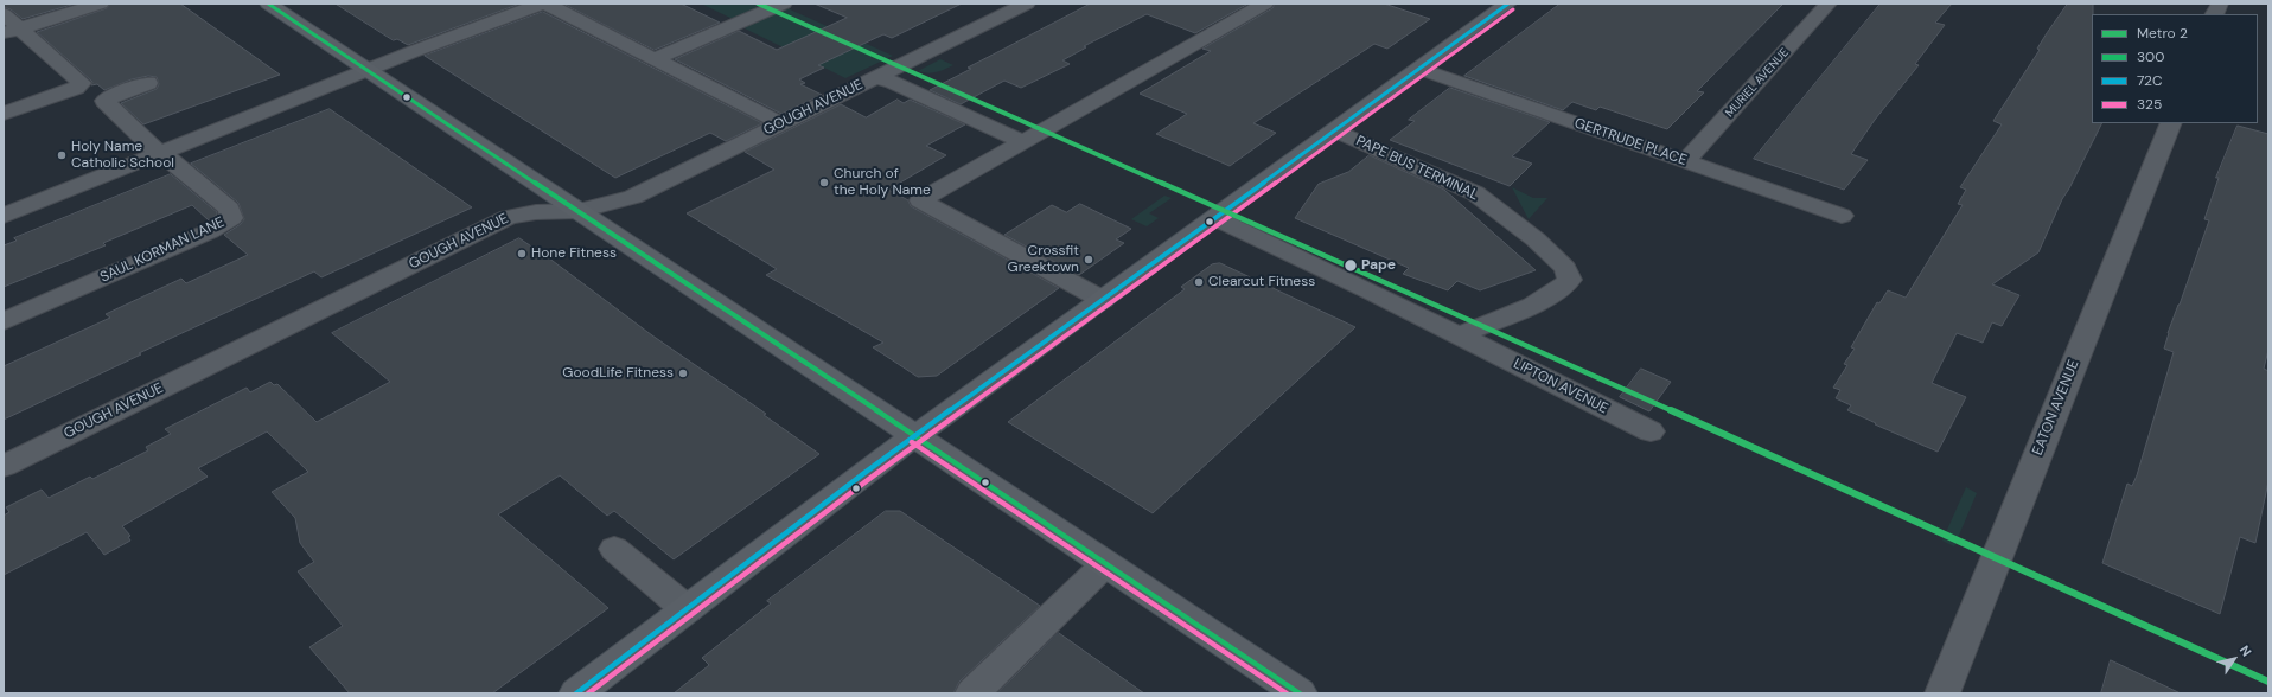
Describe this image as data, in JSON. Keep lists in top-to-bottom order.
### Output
{
  "streets": {
    "street": [
      "MURIEL AVENUE",
      "GOUGH AVENUE",
      "GERTRUDE PLACE",
      "PAPE BUS TERMINAL",
      "SAUL KORMAN LANE",
      "LIPTON AVENUE",
      "EATON AVENUE"
    ]
  },
  "crossings": [
    ["MURIEL AVENUE", "GERTRUDE PLACE"],
    ["PAPE BUS TERMINAL", "LIPTON AVENUE"]
  ],
  "places": [
    "Holy Name Catholic School",
    "Church of the Holy Name",
    "Hone Fitness",
    "Crossfit Greektown",
    "Pape",
    "Clearcut Fitness",
    "GoodLife Fitness"
  ],
  "lines": [
    "metro line 2",
    "transit line 300",
    "transit line 72C",
    "transit line 325"
  ],
  "legend": [
    "Metro 2",
    "300",
    "72C",
    "325"
  ],
  "north": "top right"
}
